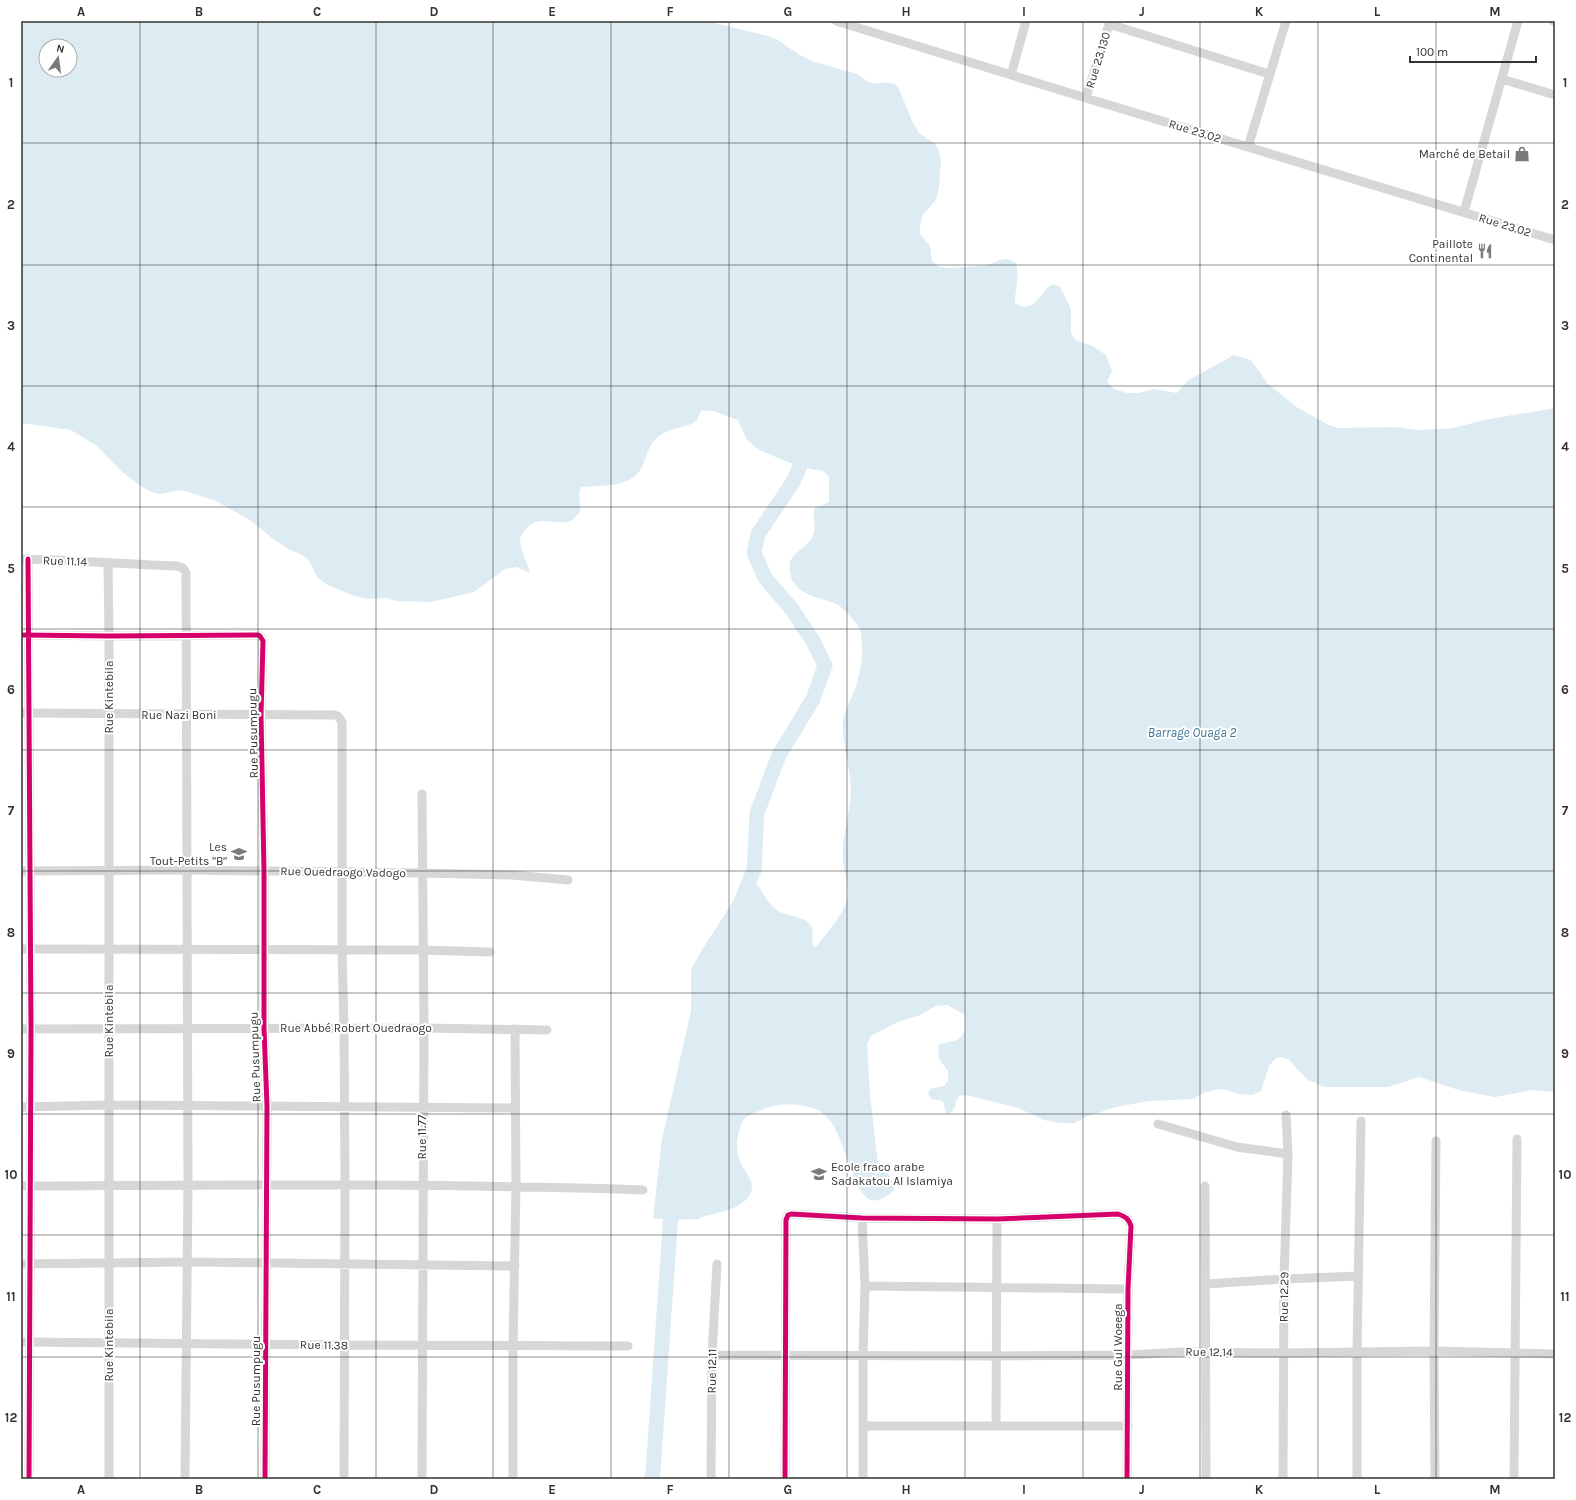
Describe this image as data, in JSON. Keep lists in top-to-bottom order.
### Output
{
  "streets": {
    "street": [
      "Rue 23.130",
      "Rue 23.02",
      "Rue 11.14",
      "Rue Kintebila",
      "Rue Nazi Boni",
      "Rue Pusumpugu",
      "Rue Ouedraogo Vadogo",
      "Rue Abbé Robert Ouedraogo",
      "Rue 11.77",
      "Rue 12.29",
      "Rue 11.38",
      "Rue Gul Woeega",
      "Rue 12.14",
      "Rue 12.11"
    ]
  },
  "crossings": [
    ["Rue 23.130", "Rue 23.02"],
    ["Rue 11.14", "Rue Kintebila"],
    ["Rue 11.14", "Rue Pusumpugu"],
    ["Rue Kintebila", "Rue Nazi Boni"],
    ["Rue Kintebila", "Rue Ouedraogo Vadogo"],
    ["Rue Kintebila", "Rue Abbé Robert Ouedraogo"],
    ["Rue Kintebila", "Rue 11.38"],
    ["Rue Nazi Boni", "Rue Pusumpugu"],
    ["Rue Nazi Boni", "Rue Ouedraogo Vadogo"],
    ["Rue Pusumpugu", "Rue Ouedraogo Vadogo"],
    ["Rue Pusumpugu", "Rue Abbé Robert Ouedraogo"],
    ["Rue Pusumpugu", "Rue 11.38"],
    ["Rue Ouedraogo Vadogo", "Rue 11.77"],
    ["Rue Abbé Robert Ouedraogo", "Rue 11.77"],
    ["Rue 11.77", "Rue 11.38"],
    ["Rue 12.29", "Rue 12.14"],
    ["Rue Gul Woeega", "Rue 12.14"],
    ["Rue 12.14", "Rue 12.11"]
  ],
  "water": ["Barrage Ouaga 2"],
  "places": {
    "shop": ["Marché de Betail"],
    "restaurant": ["Paillote Continental"],
    "school or university": ["Les Tout-Petits \"B\"", "Ecole fraco arabe Sadakatou Al Islamiya"]
  },
  "scale_bar": "100 m",
  "north": "top",
  "grid": {
    "columns": [
      "A",
      "B",
      "C",
      "D",
      "E",
      "F",
      "G",
      "H",
      "I",
      "J",
      "K",
      "L",
      "M"
    ],
    "rows": [
      "1",
      "2",
      "3",
      "4",
      "5",
      "6",
      "7",
      "8",
      "9",
      "10",
      "11",
      "12"
    ]
  }
}
